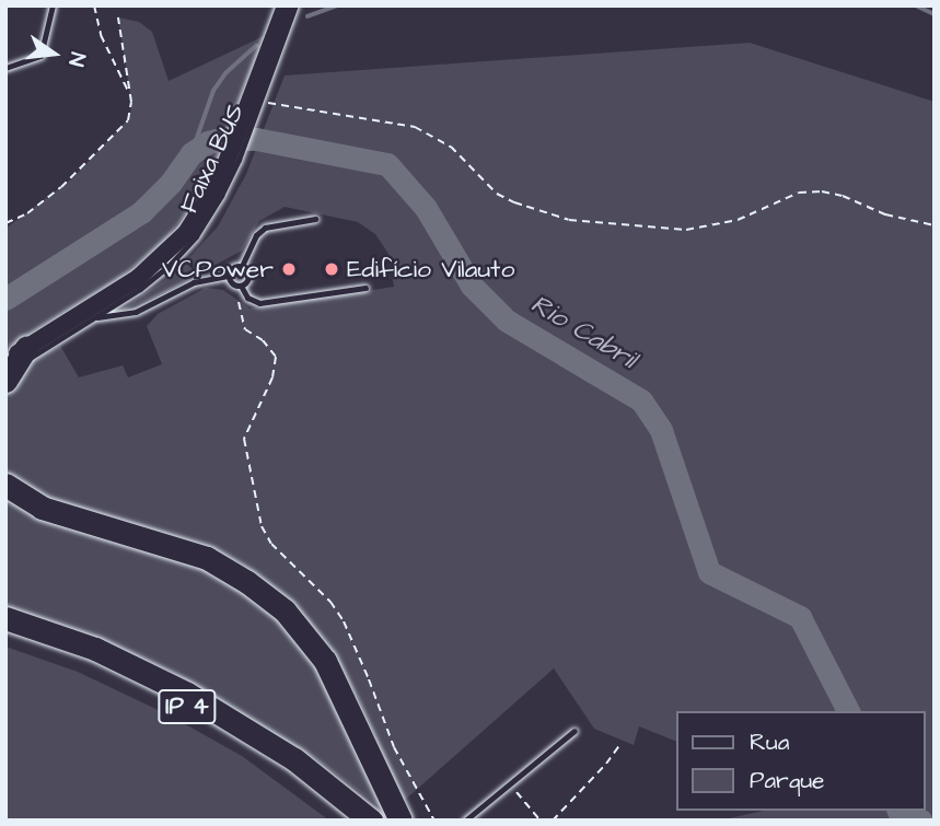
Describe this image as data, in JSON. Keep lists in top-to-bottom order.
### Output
{
  "streets": {
    "highway": ["IP 4"],
    "lane": ["Faixa BUS"]
  },
  "water": ["Rio Cabril"],
  "places": ["VCPower", "Edifício Vilauto"],
  "legend": ["Rua", "Parque"],
  "north": "right"
}
